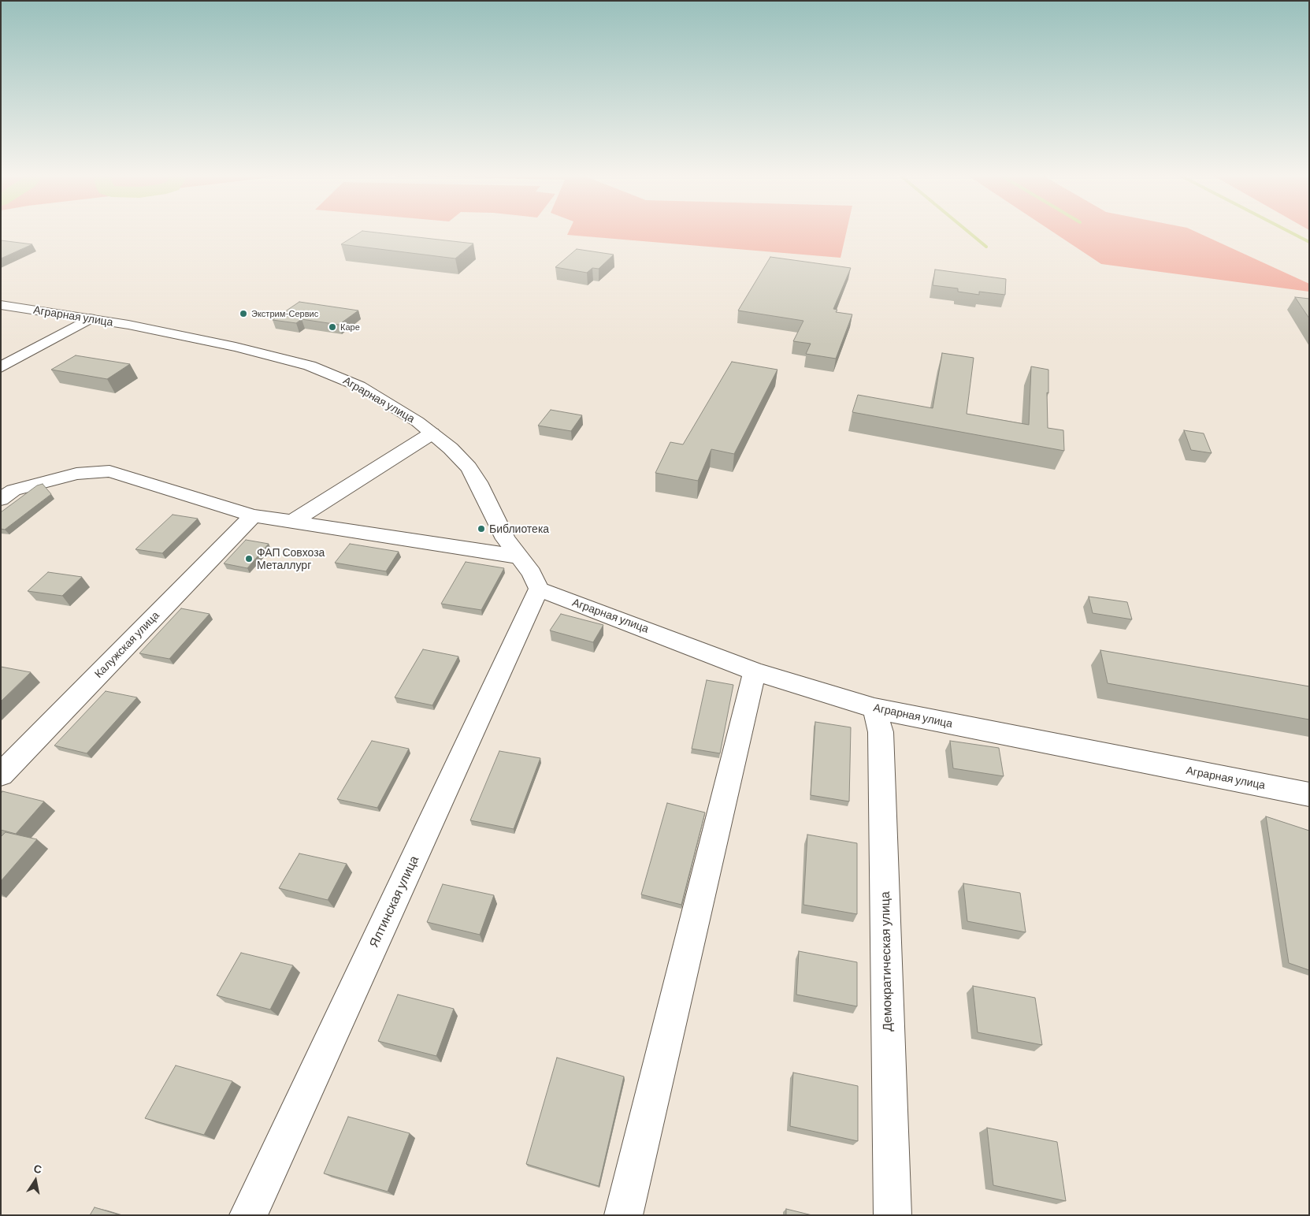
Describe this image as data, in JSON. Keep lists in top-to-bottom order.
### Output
{
  "streets": {
    "street": [
      "Аграрная улица",
      "Калужская улица",
      "Ялтинская улица",
      "Демократическая улица"
    ]
  },
  "crossings": [
    ["Аграрная улица", "Ялтинская улица"],
    ["Аграрная улица", "Демократическая улица"]
  ],
  "places": [
    "Экстрим-Сервис",
    "Каре",
    "Библиотека",
    "ФАП Совхоза Металлург"
  ],
  "north": "top"
}
